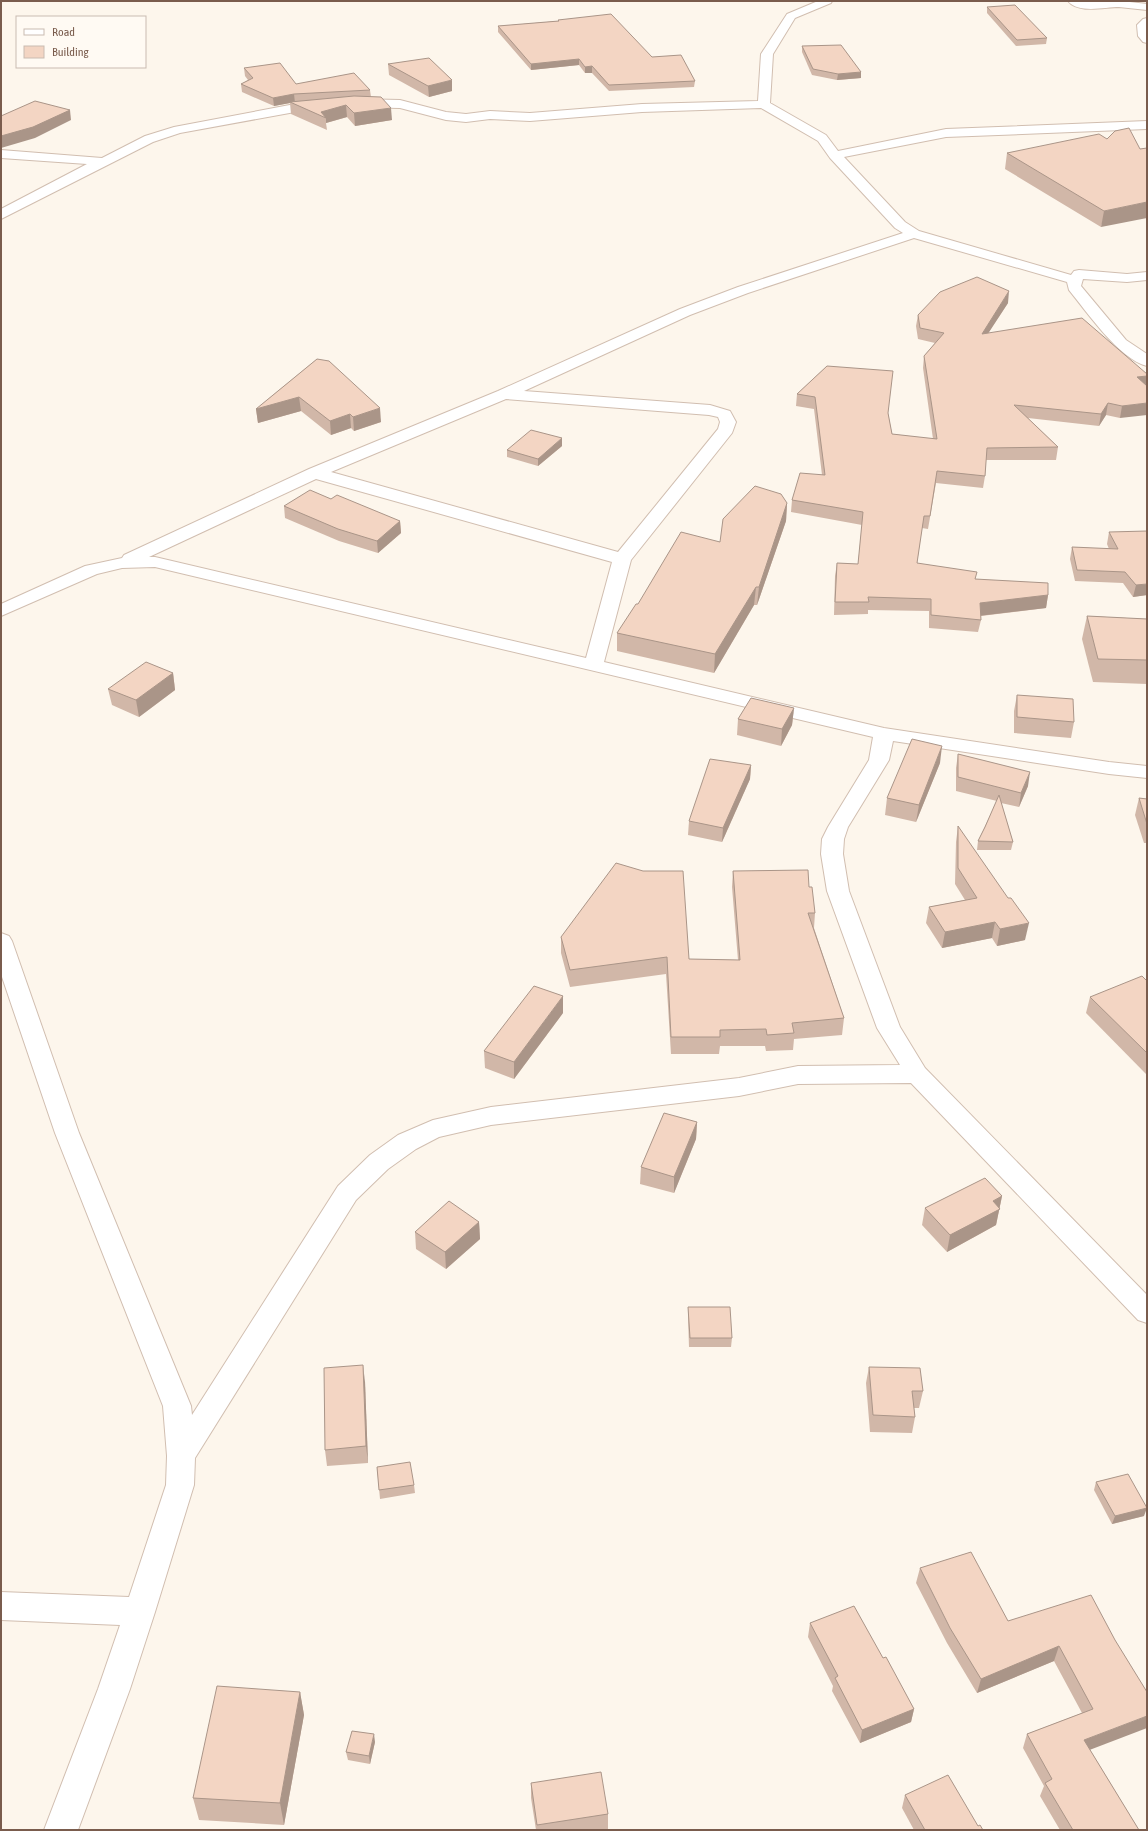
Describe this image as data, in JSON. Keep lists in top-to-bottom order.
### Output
{
  "legend": ["Road", "Building"]
}
